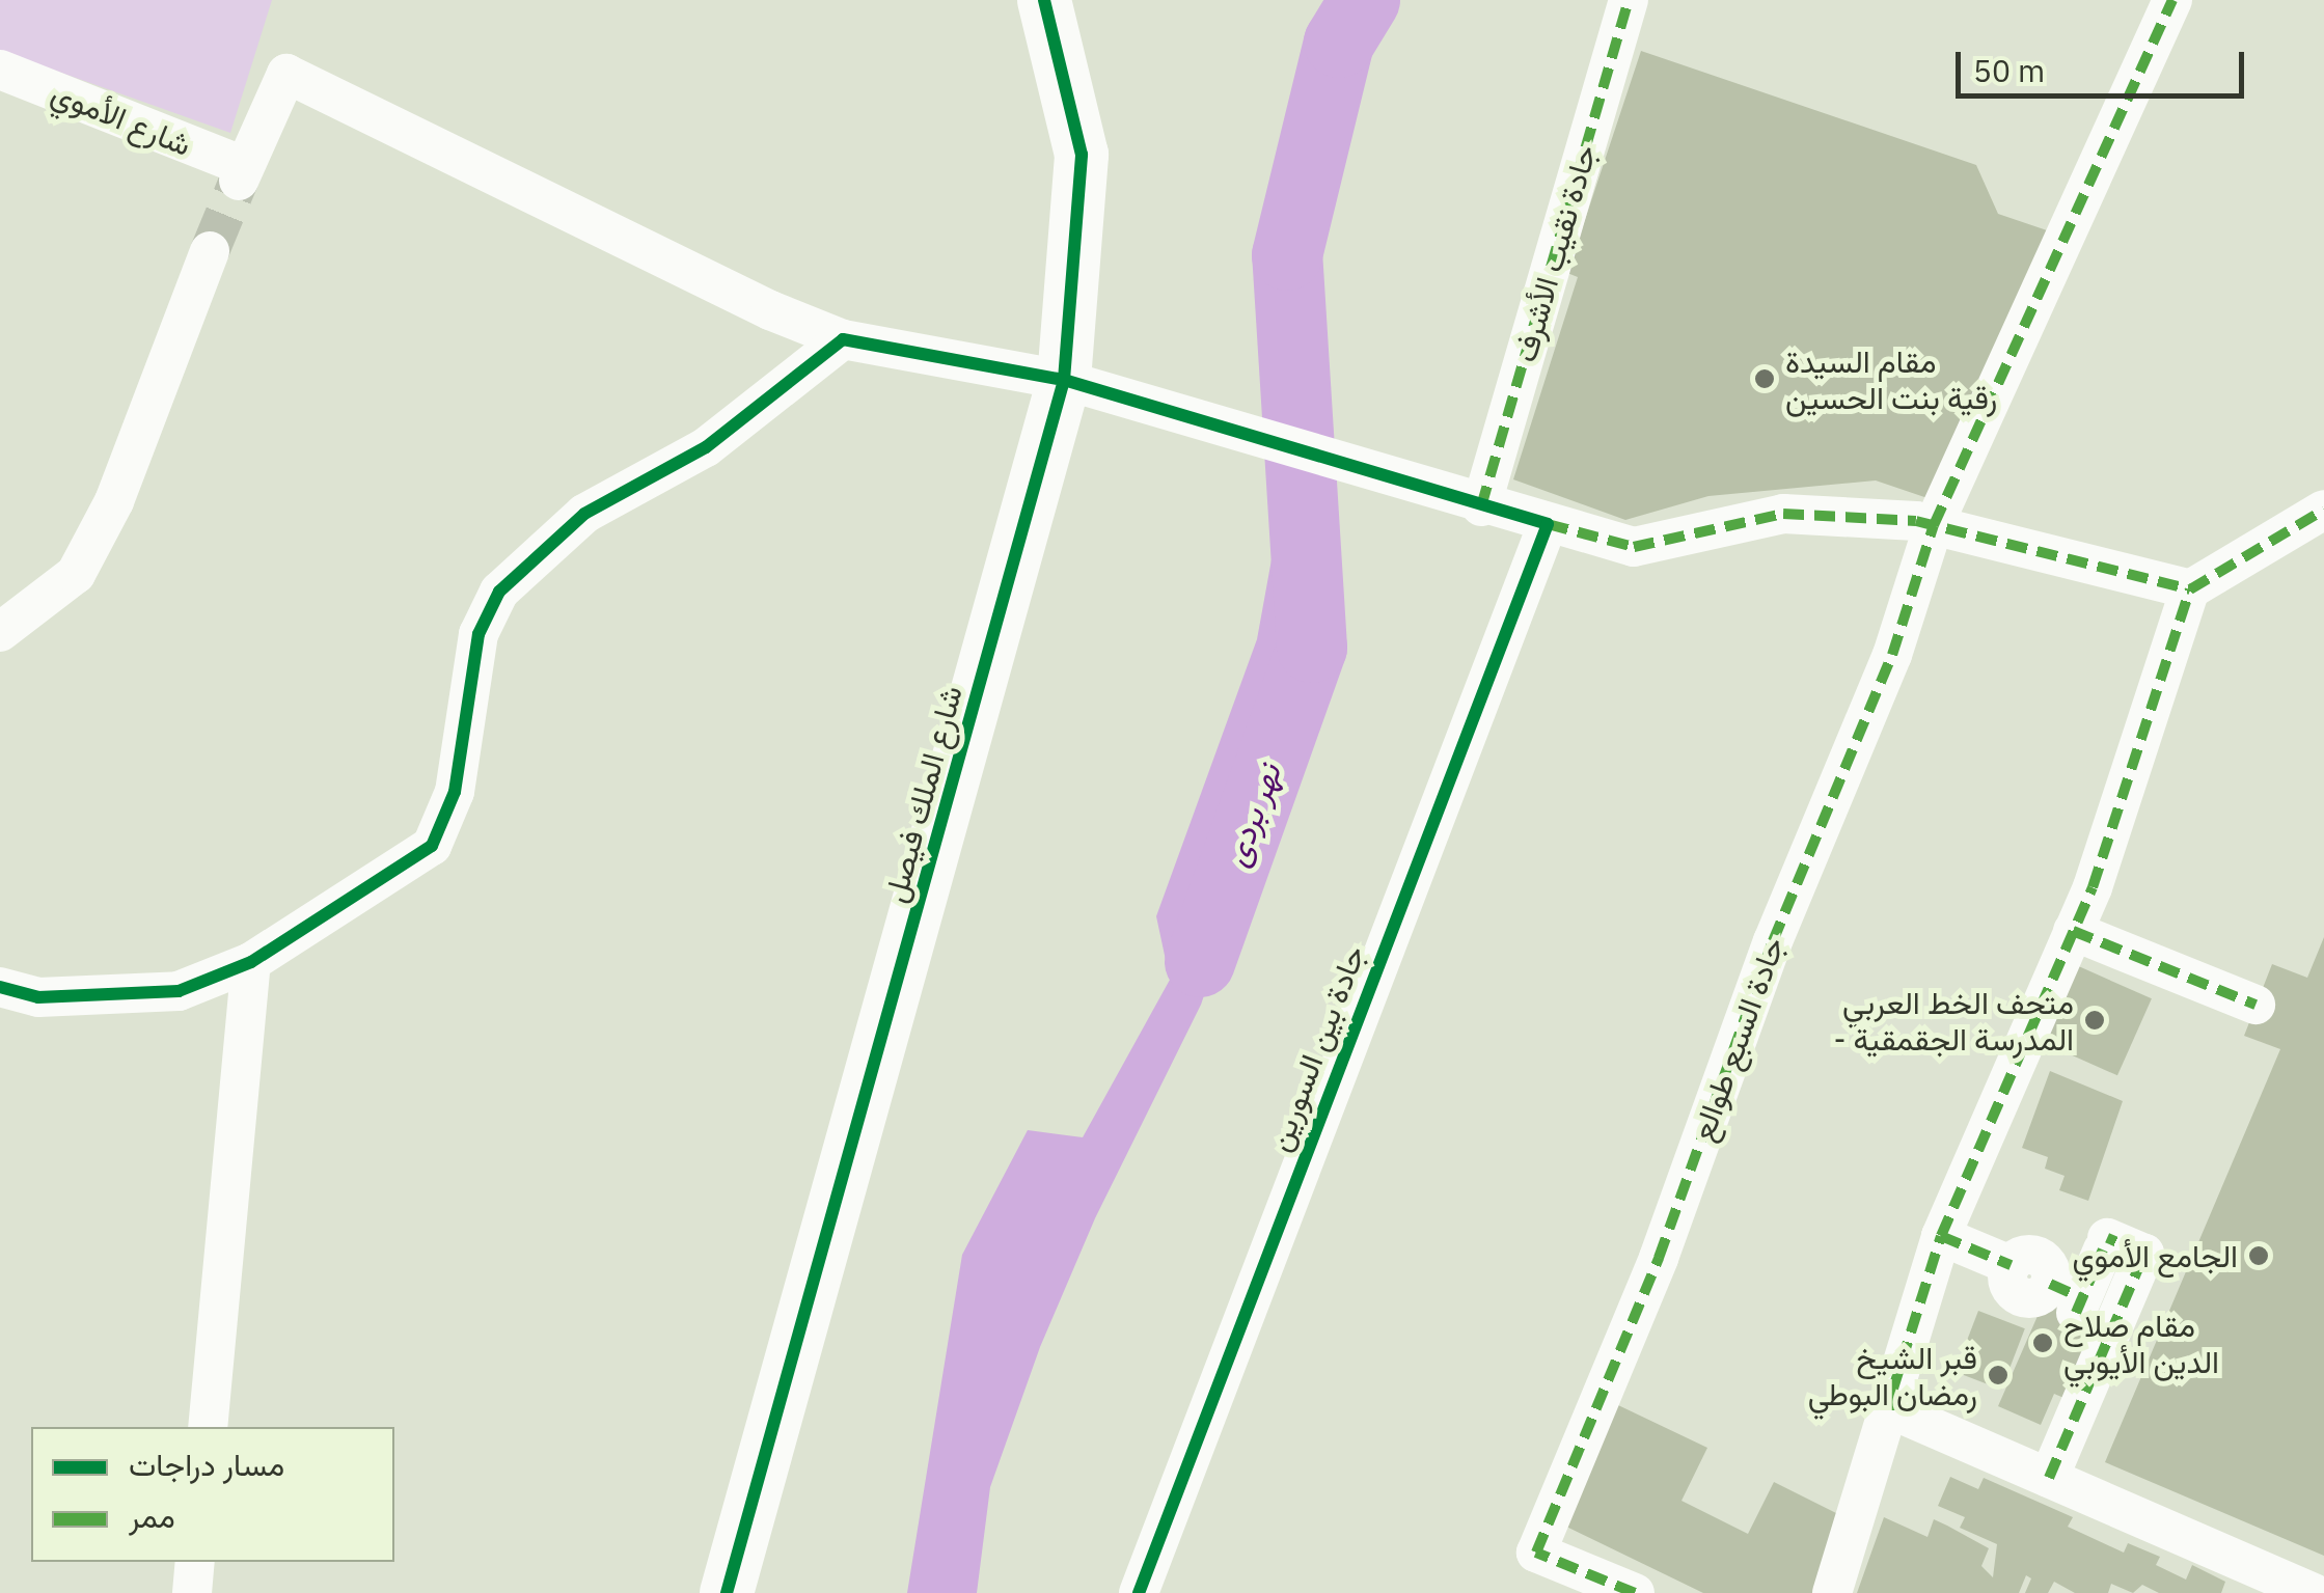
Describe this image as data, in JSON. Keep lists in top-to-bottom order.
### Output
{
  "streets": {
    "street": [
      "شارع الأموي",
      "جادة نقيب الأشرف",
      "شارع الملك فيصل",
      "جادة السبع طوالع",
      "جادة بين السورين"
    ]
  },
  "water": ["نهر بردى"],
  "places": [
    "مقام السيدة رقية بنت الحسين",
    "متحف الخط العربي - المدرسة الجقمقية",
    "الجامع الأموي",
    "مقام صلاح الدين الأيوبي",
    "قبر الشيخ رمضان البوطي"
  ],
  "legend": ["مسار دراجات", "ممر"],
  "scale_bar": "50 m"
}
